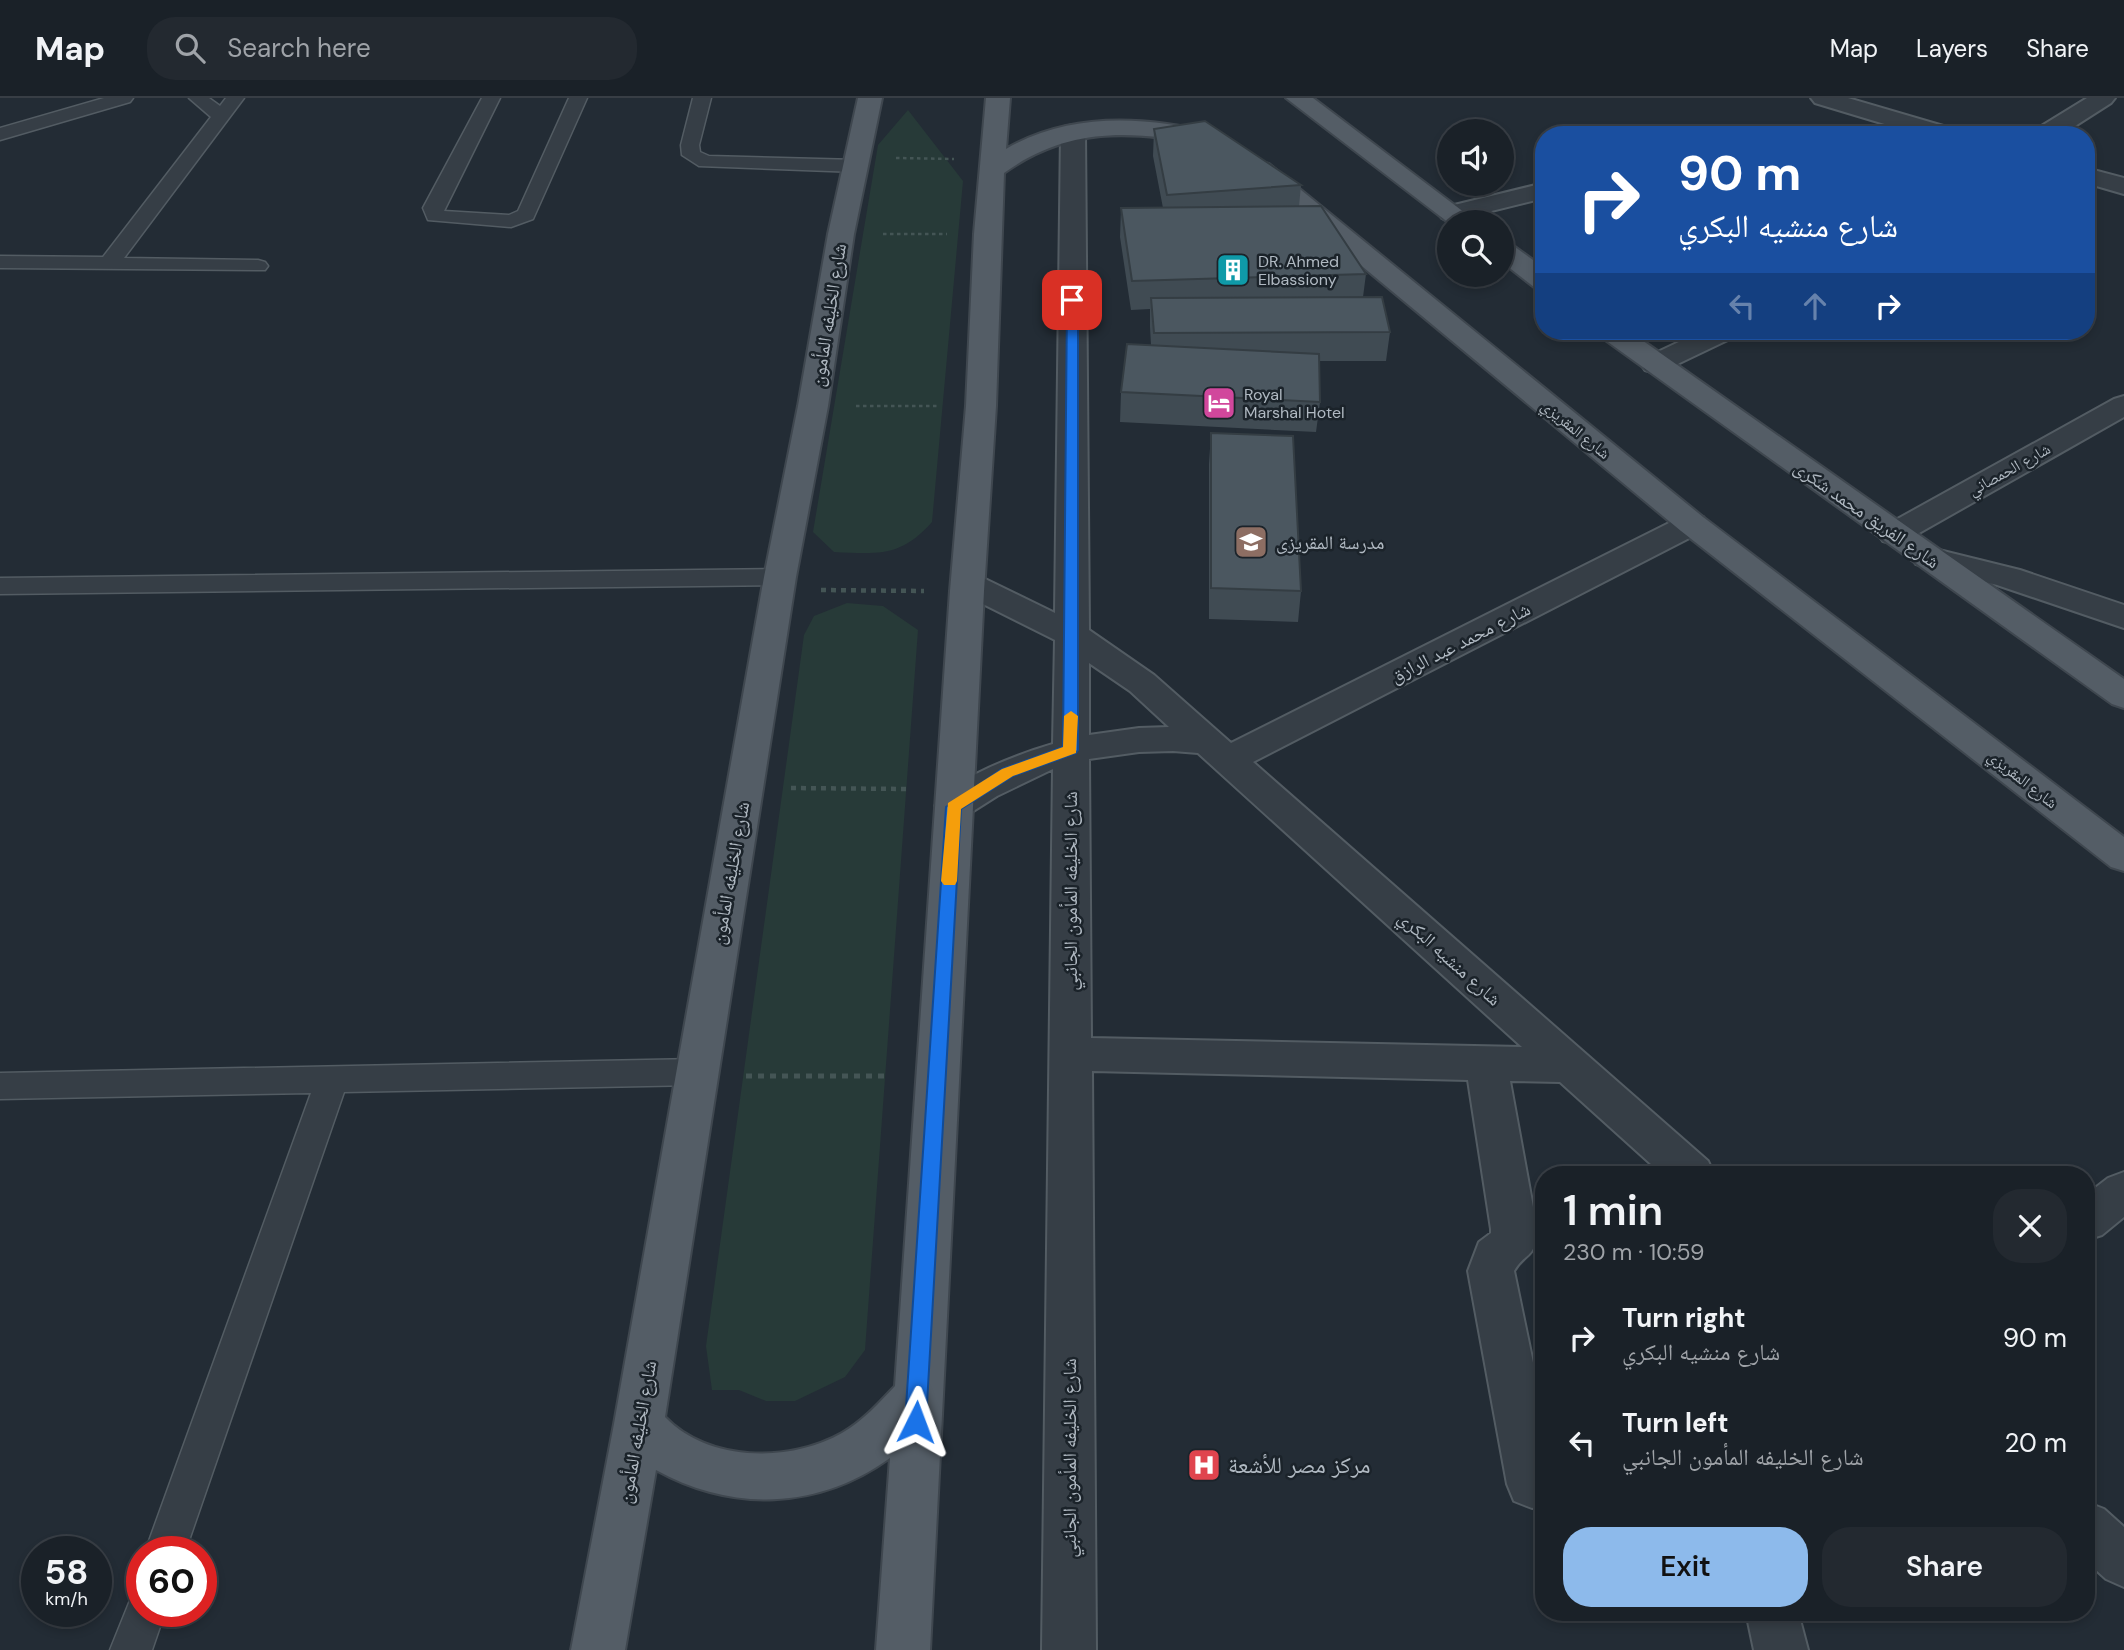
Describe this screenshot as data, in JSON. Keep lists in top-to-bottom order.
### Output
{
  "streets": {
    "main road": ["شارع الخليفه المأمون", "شارع المقريزي", "شارع الفريق محمد شكرى"],
    "street": [
      "شارع الحمصاني",
      "شارع محمد عبد الرازق",
      "شارع الخليفه المأمون الجانبي",
      "شارع منشيه البكري"
    ]
  },
  "crossings": [
    ["شارع المقريزي", "شارع محمد عبد الرازق"],
    ["شارع المقريزي", "شارع الخليفه المأمون الجانبي"],
    ["شارع الحمصاني", "شارع الفريق محمد شكرى"],
    ["شارع محمد عبد الرازق", "شارع منشيه البكري"],
    ["شارع الخليفه المأمون الجانبي", "شارع منشيه البكري"]
  ],
  "places": {
    "building": ["DR. Ahmed Elbassiony"],
    "hotel": ["Royal Marshal Hotel"],
    "school or university": ["مدرسة المقريزى"],
    "hospital": ["مركز مصر للأشعة"]
  },
  "page": {
    "header": "Map",
    "search": "Search here",
    "nav": ["Map", "Layers", "Share"],
    "turn": ["90 m", "شارع منشيه البكري"],
    "heading": ["1 min", "230 m · 10:59"],
    "list": [
      {
        "name": "Turn right",
        "note": "شارع منشيه البكري",
        "value": "90 m"
      },
      {
        "name": "Turn left",
        "note": "شارع الخليفه المأمون الجانبي",
        "value": "20 m"
      }
    ],
    "buttons": ["Exit", "Share"],
    "speed": "58 km/h",
    "limit": "60"
  }
}
